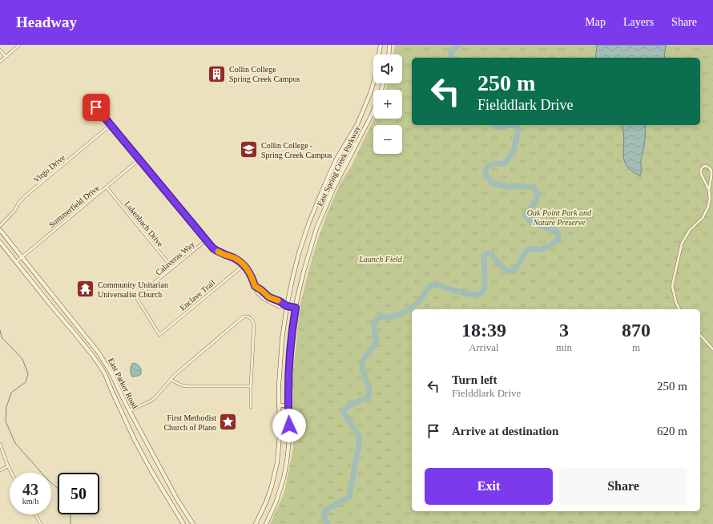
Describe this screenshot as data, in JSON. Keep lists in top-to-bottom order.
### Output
{
  "streets": {
    "main road": ["East Spring Creek Parkway", "East Parker Road"],
    "street": [
      "Virgo Drive",
      "Summerfield Drive",
      "Lukenbach Drive",
      "Calaveras Way",
      "Enclave Trail"
    ]
  },
  "crossings": [
    ["Summerfield Drive", "Lukenbach Drive"],
    ["Summerfield Drive", "East Parker Road"],
    ["Lukenbach Drive", "Calaveras Way"],
    ["Calaveras Way", "Enclave Trail"]
  ],
  "parks": ["Oak Point Park and Nature Preserve", "Launch Field"],
  "places": {
    "building": ["Collin College Spring Creek Campus"],
    "school or university": ["Collin College - Spring Creek Campus"],
    "temple": ["Community Unitarian Universalist Church"],
    "place": ["First Methodist Church of Plano"]
  },
  "page": {
    "header": "Headway",
    "nav": ["Map", "Layers", "Share"],
    "map_buttons": ["+", "−"],
    "turn": ["250 m", "Fielddlark Drive"],
    "eta": [
      "18:39",
      "Arrival",
      "3",
      "min",
      "870",
      "m"
    ],
    "list": [
      {
        "name": "Turn left",
        "note": "Fielddlark Drive",
        "value": "250 m"
      },
      {
        "name": "Arrive at destination",
        "value": "620 m"
      }
    ],
    "buttons": ["Exit", "Share"],
    "speed": "43 km/h",
    "limit": "50"
  }
}
